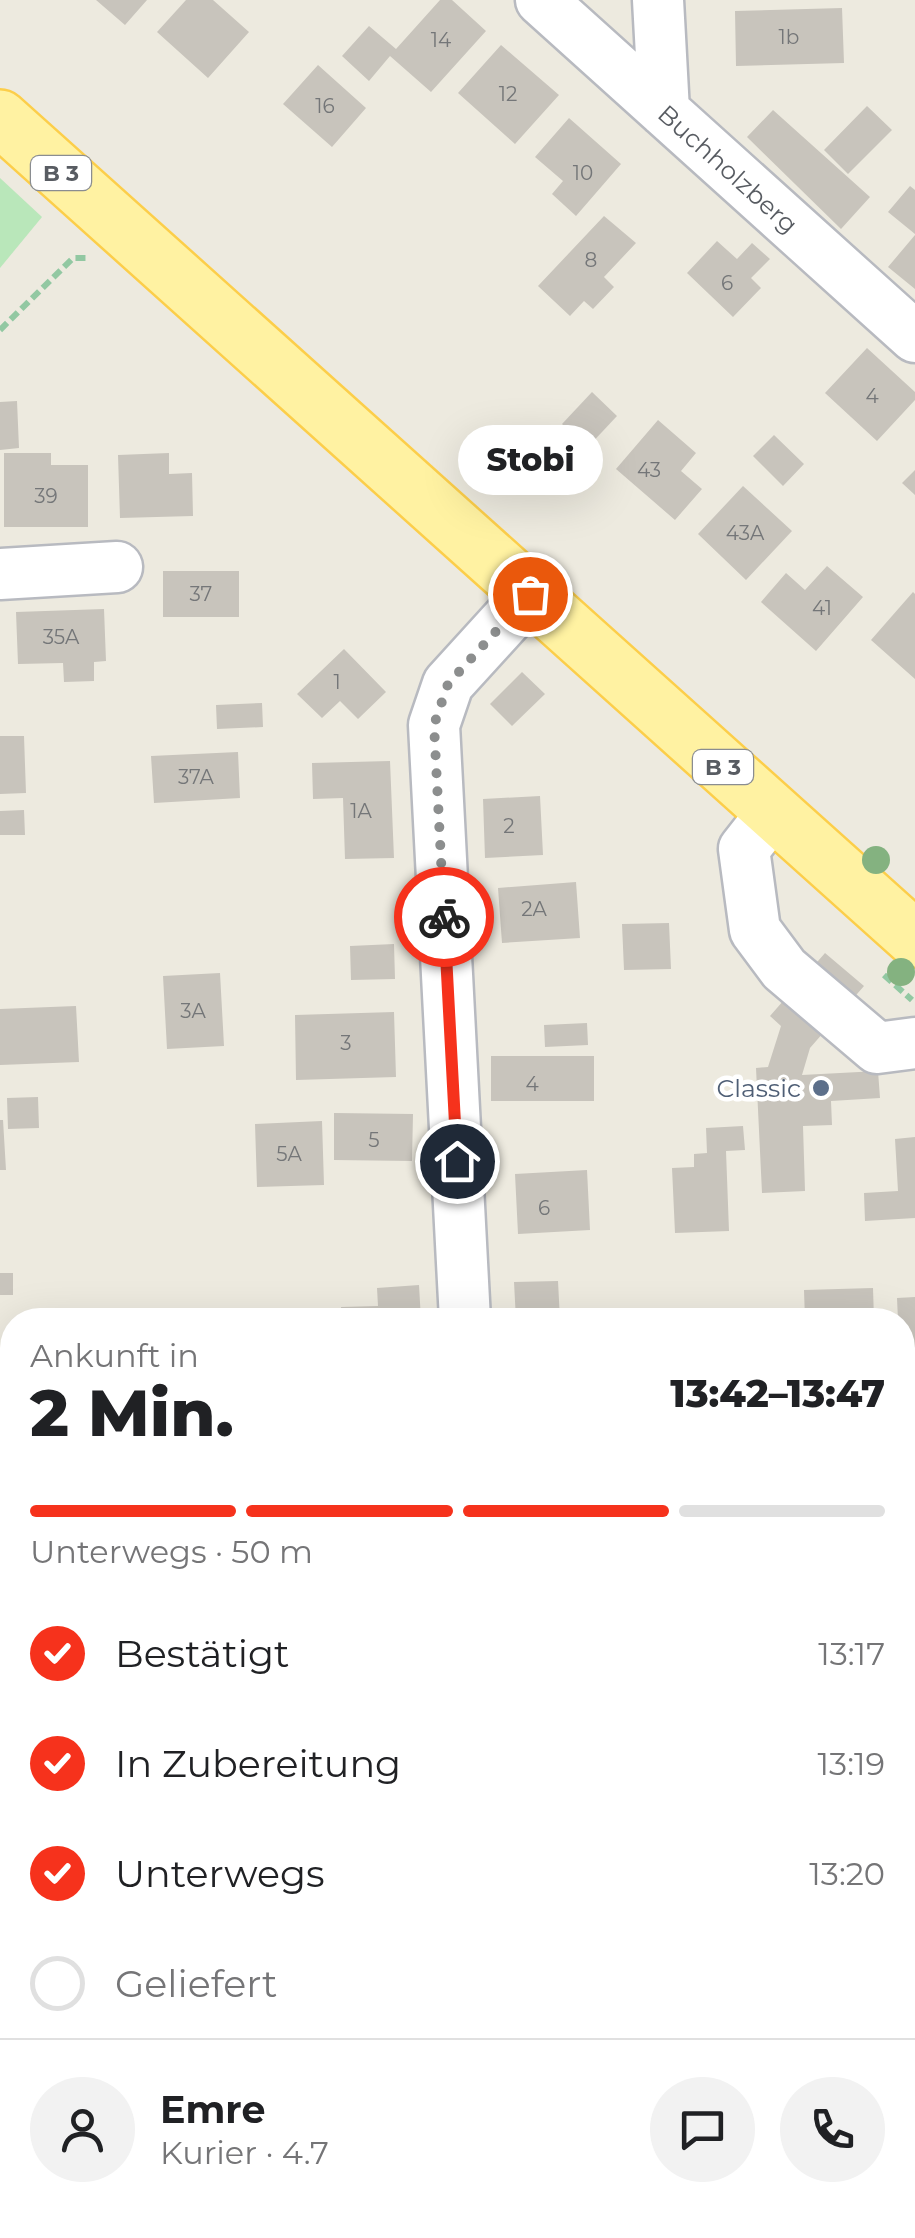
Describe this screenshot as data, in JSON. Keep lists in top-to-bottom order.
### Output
{
  "streets": {
    "main road": ["B 3"],
    "street": ["Buchholzberg"]
  },
  "places": ["Stobi", "Classic"],
  "house_numbers": [
    "1b",
    "14",
    "12",
    "16",
    "10",
    "8",
    "6",
    "4",
    "43",
    "39",
    "43A",
    "37",
    "41",
    "35A",
    "1",
    "37A",
    "1A",
    "2",
    "2A",
    "3A",
    "3",
    "4",
    "5",
    "5A",
    "6"
  ],
  "page": {
    "bubble": "Stobi",
    "heading": ["2 Min.", "Ankunft in", "13:42–13:47"],
    "panel": ["Emre", "Kurier · 4.7"],
    "bar": "Unterwegs · 50 m",
    "list": [
      ["Bestätigt", "13:17"],
      ["In Zubereitung", "13:19"],
      ["Unterwegs", "13:20"],
      "Geliefert"
    ]
  }
}
